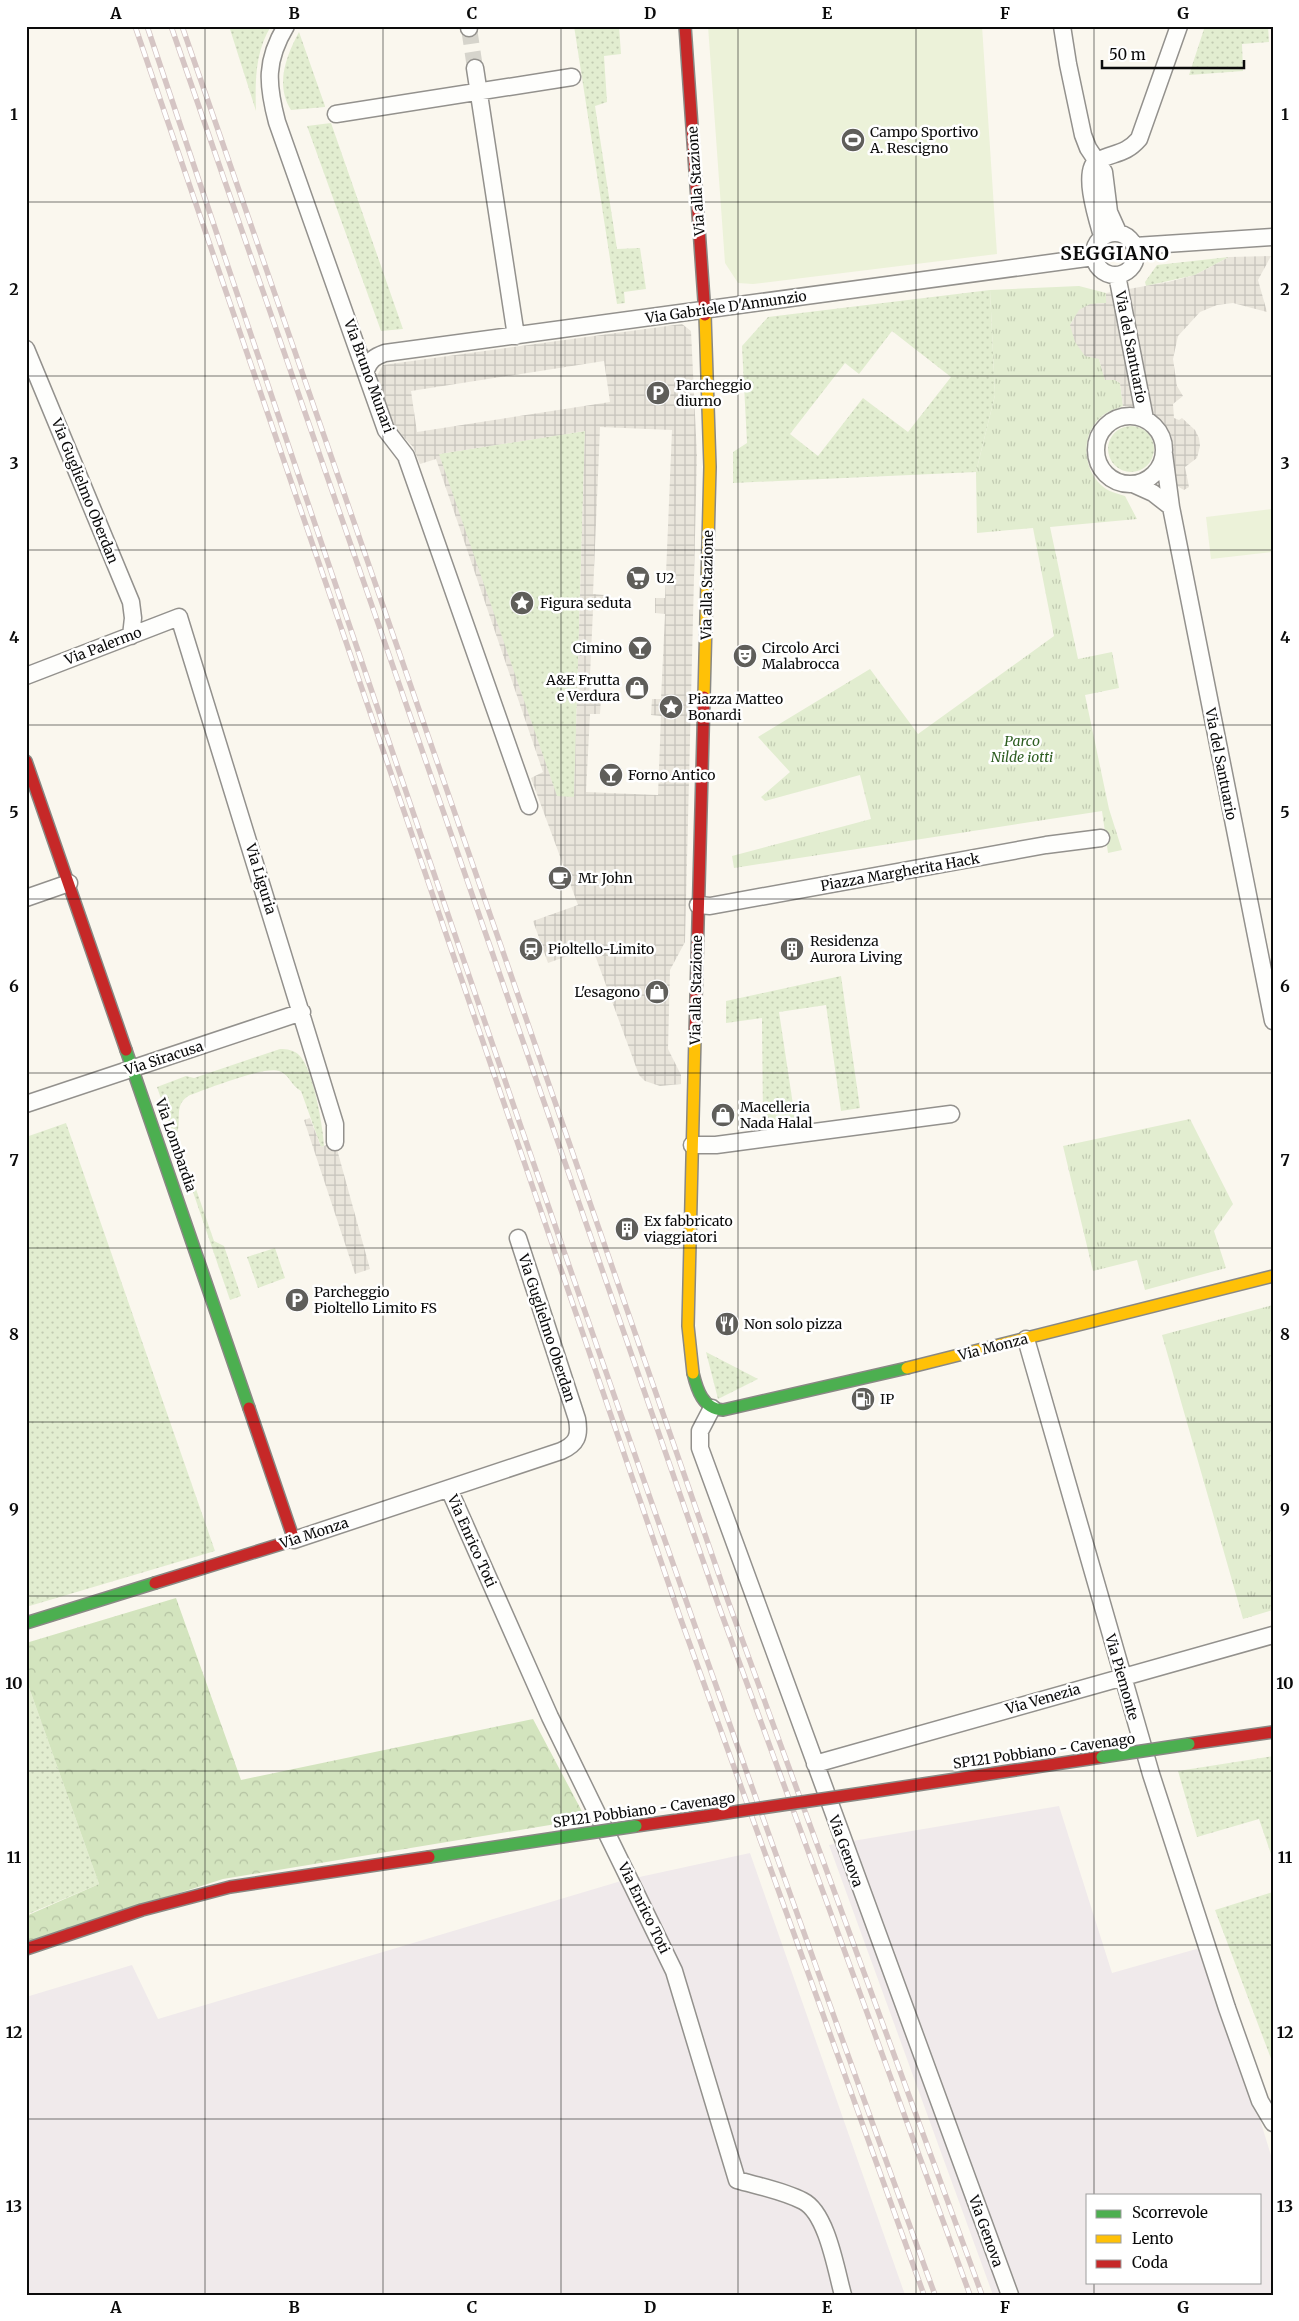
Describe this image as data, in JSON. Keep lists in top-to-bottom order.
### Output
{
  "streets": {
    "street": [
      "Via alla Stazione",
      "Via Gabriele D'Annunzio",
      "Via del Santuario",
      "Via Bruno Munari",
      "Via Guglielmo Oberdan",
      "Via Palermo",
      "Piazza Margherita Hack",
      "Via Liguria",
      "Via Siracusa",
      "Via Lombardia",
      "Via Monza",
      "Via Enrico Toti",
      "Via Piemonte",
      "Via Venezia",
      "SP121 Pobbiano - Cavenago",
      "Via Genova"
    ]
  },
  "crossings": [
    ["Via alla Stazione", "Via Gabriele D'Annunzio"],
    ["Via alla Stazione", "Piazza Margherita Hack"],
    ["Via alla Stazione", "Via Monza"],
    ["Via alla Stazione", "Via Genova"],
    ["Via Gabriele D'Annunzio", "Via del Santuario"],
    ["Via Gabriele D'Annunzio", "Via Bruno Munari"],
    ["Via Guglielmo Oberdan", "Via Palermo"],
    ["Via Guglielmo Oberdan", "Via Monza"],
    ["Via Palermo", "Via Liguria"],
    ["Via Liguria", "Via Siracusa"],
    ["Via Siracusa", "Via Lombardia"],
    ["Via Lombardia", "Via Monza"],
    ["Via Monza", "Via Enrico Toti"],
    ["Via Monza", "Via Piemonte"],
    ["Via Monza", "Via Genova"],
    ["Via Piemonte", "Via Venezia"],
    ["Via Venezia", "Via Genova"]
  ],
  "districts": ["SEGGIANO"],
  "parks": ["Parco Nilde iotti"],
  "places": {
    "sports": ["Campo Sportivo A. Rescigno"],
    "parking": ["Parcheggio diurno", "Parcheggio Pioltello Limito FS"],
    "supermarket": ["U2"],
    "place": ["Figura seduta", "Piazza Matteo Bonardi"],
    "bar": ["Cimino", "Forno Antico"],
    "theatre": ["Circolo Arci Malabrocca"],
    "shop": ["A&E Frutta e Verdura", "L'esagono", "Macelleria Nada Halal"],
    "cafe": ["Mr John"],
    "station": ["Pioltello-Limito"],
    "building": ["Residenza Aurora Living", "Ex fabbricato viaggiatori"],
    "restaurant": ["Non solo pizza"],
    "fuel station": ["IP"]
  },
  "legend": ["Scorrevole", "Lento", "Coda"],
  "scale_bar": "50 m",
  "grid": {
    "columns": [
      "A",
      "B",
      "C",
      "D",
      "E",
      "F",
      "G"
    ],
    "rows": [
      "1",
      "2",
      "3",
      "4",
      "5",
      "6",
      "7",
      "8",
      "9",
      "10",
      "11",
      "12",
      "13"
    ]
  }
}
